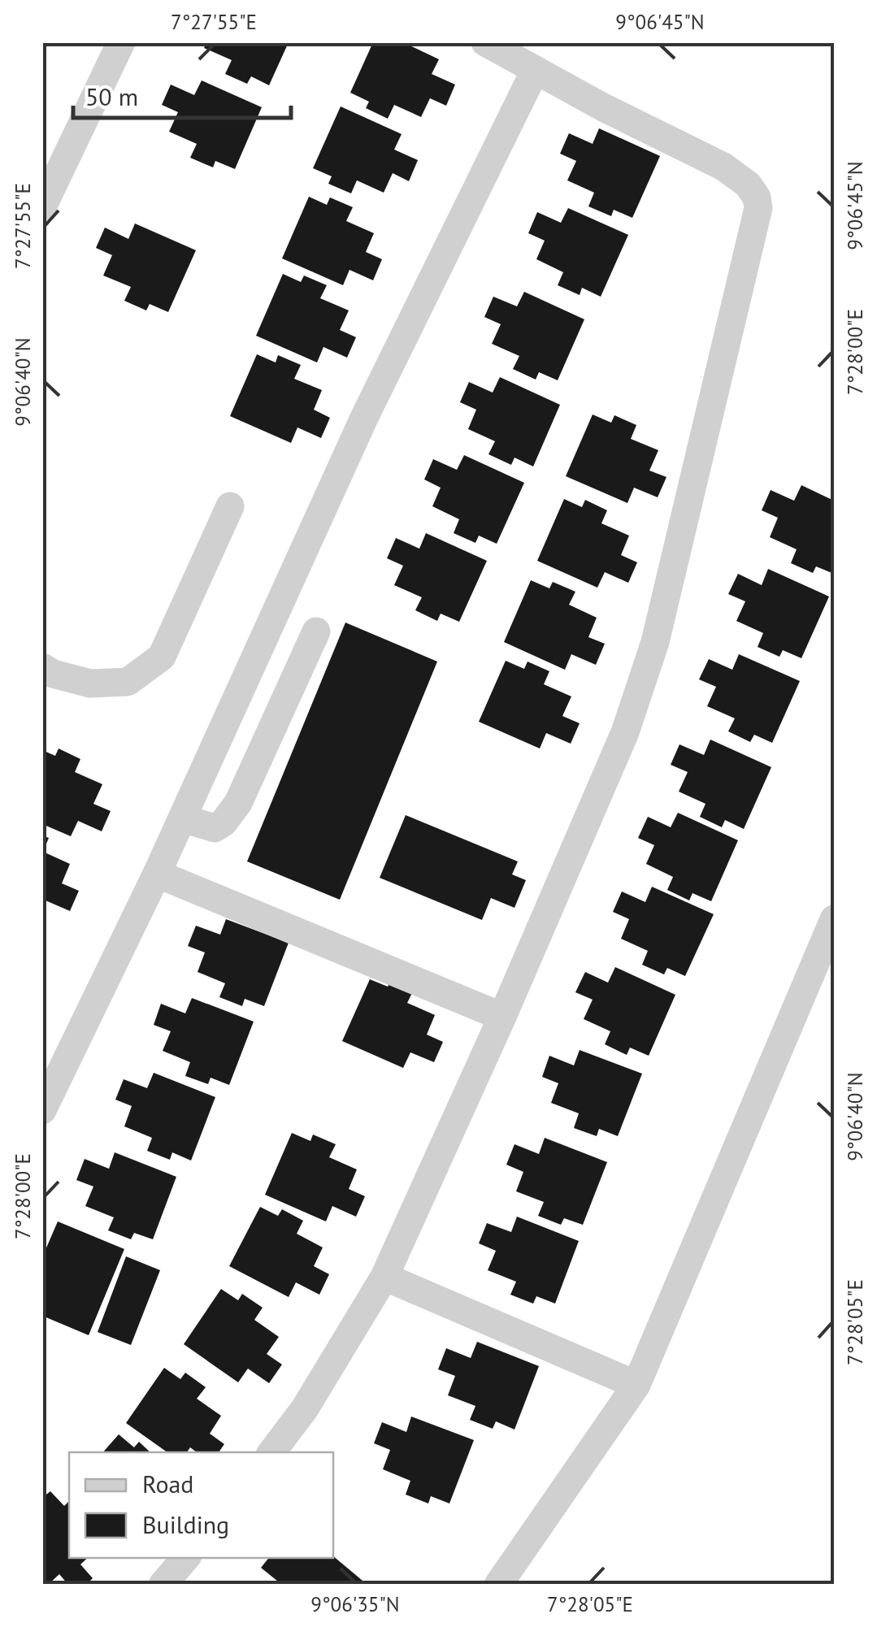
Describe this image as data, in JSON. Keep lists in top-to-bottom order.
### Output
{
  "legend": ["Road", "Building"],
  "scale_bar": "50 m",
  "coordinates": [
    "7°27'55\"E",
    "9°06'45\"N",
    "7°28'00\"E",
    "9°06'40\"N",
    "7°28'05\"E",
    "9°06'35\"N"
  ]
}
